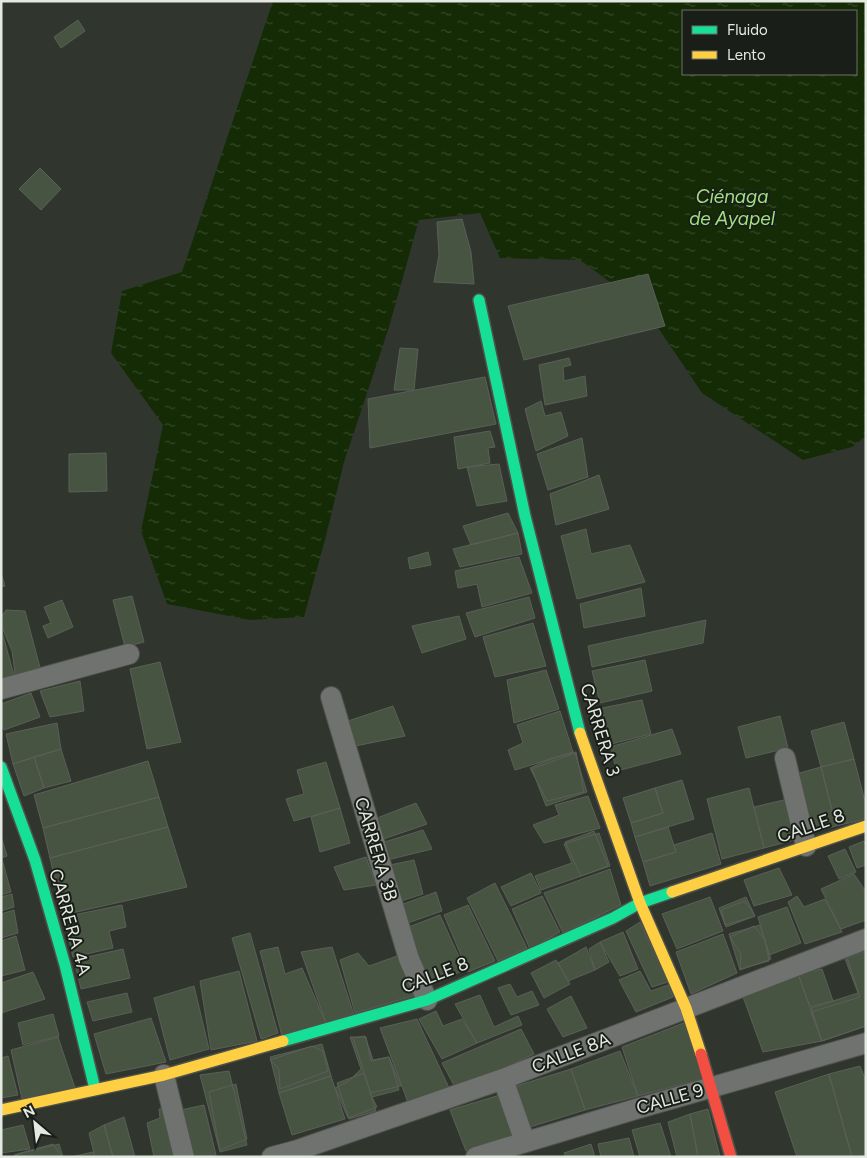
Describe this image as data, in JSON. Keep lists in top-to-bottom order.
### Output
{
  "streets": {
    "street": [
      "CARRERA 3",
      "CALLE 8",
      "CARRERA 3B",
      "CARRERA 4A",
      "CALLE 8A",
      "CALLE 9"
    ]
  },
  "crossings": [
    ["CARRERA 3", "CALLE 8"],
    ["CARRERA 3", "CALLE 8A"],
    ["CARRERA 3", "CALLE 9"],
    ["CALLE 8", "CARRERA 3B"],
    ["CALLE 8", "CARRERA 4A"]
  ],
  "water": ["Ciénaga de Ayapel"],
  "legend": ["Fluido", "Lento"],
  "north": "top left"
}
